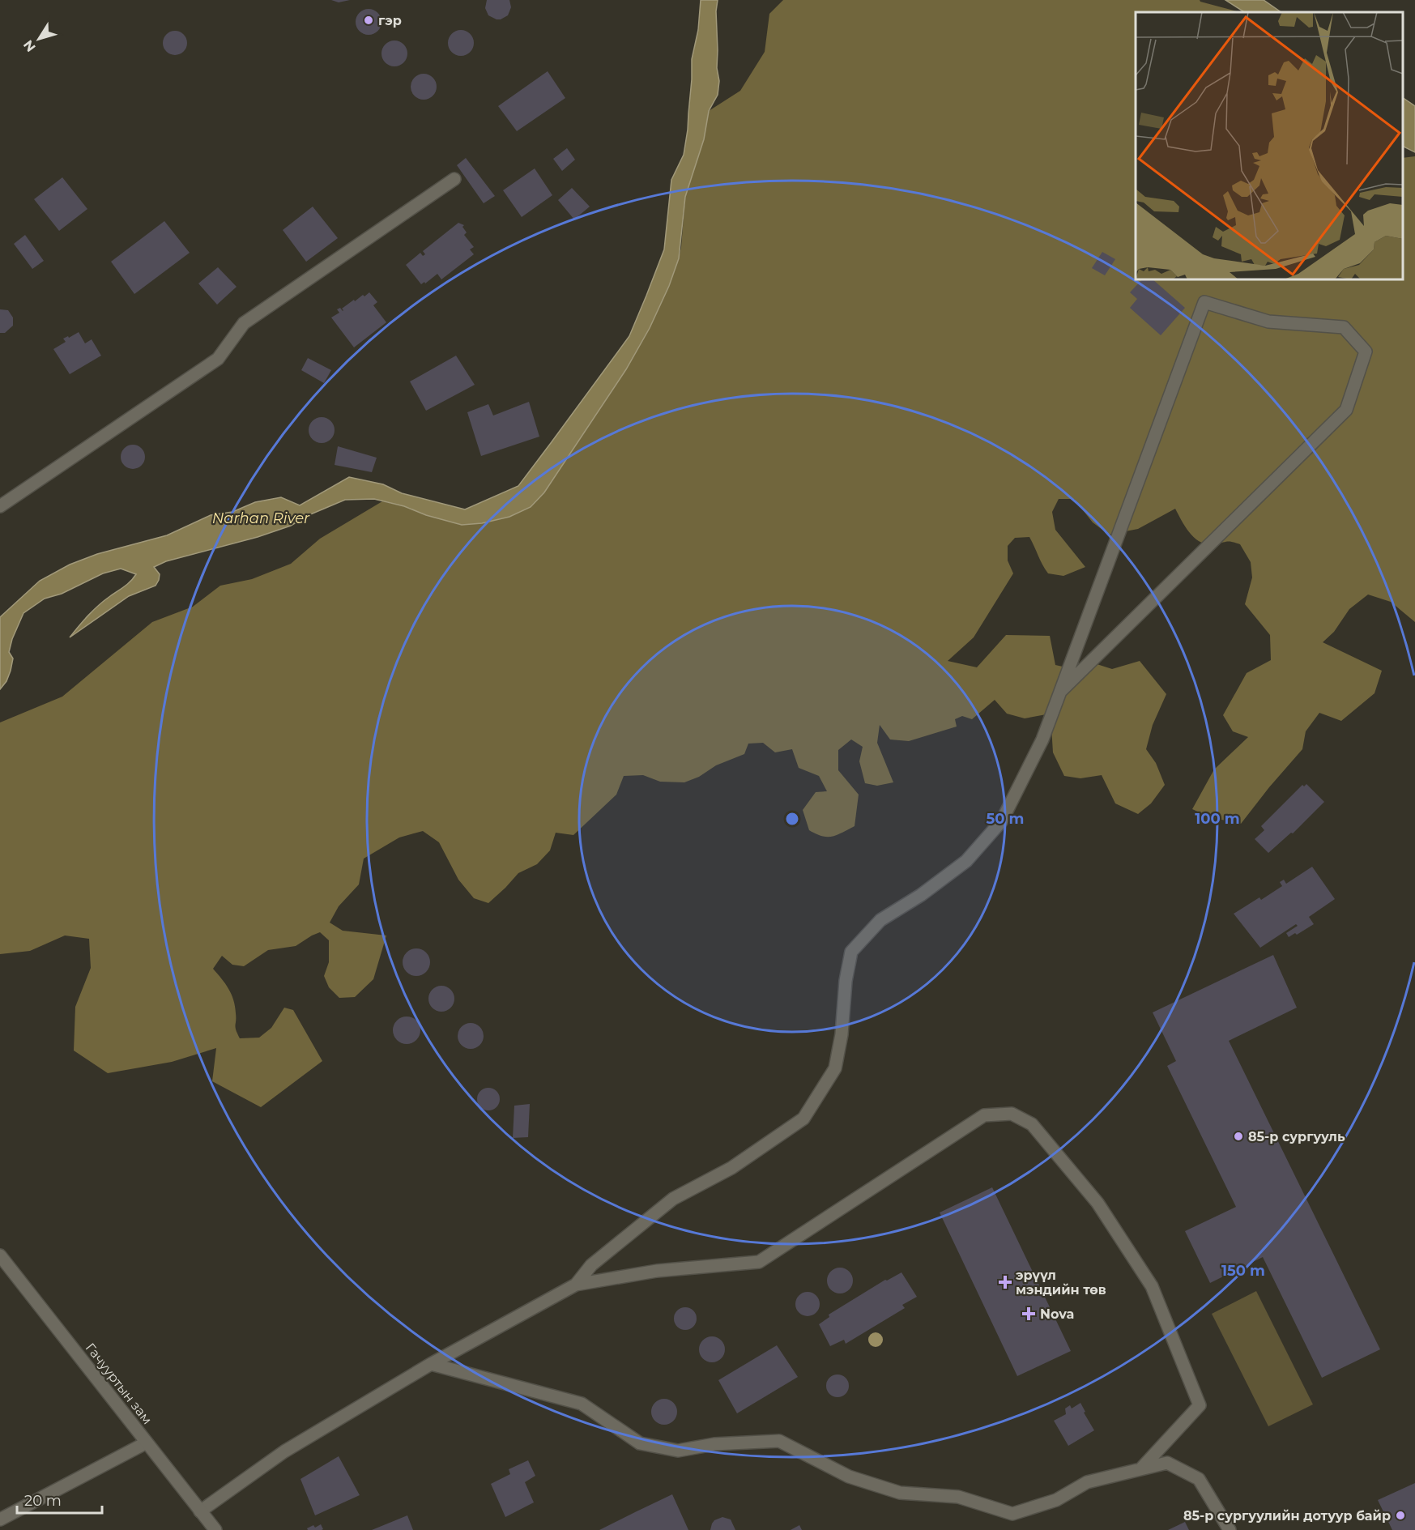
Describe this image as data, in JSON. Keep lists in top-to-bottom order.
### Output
{
  "streets": {
    "main road": ["Гачууртын зам"]
  },
  "water": ["Narhan River"],
  "places": {
    "other": ["гэр", "85-р сургууль", "85-р сургуулийн дотуур байр"],
    "health": ["эрүүл мэндийн төв", "Nova"]
  },
  "scale_bar": "20 m",
  "north": "bottom left",
  "rings": ["50 m", "100 m", "150 m"]
}
